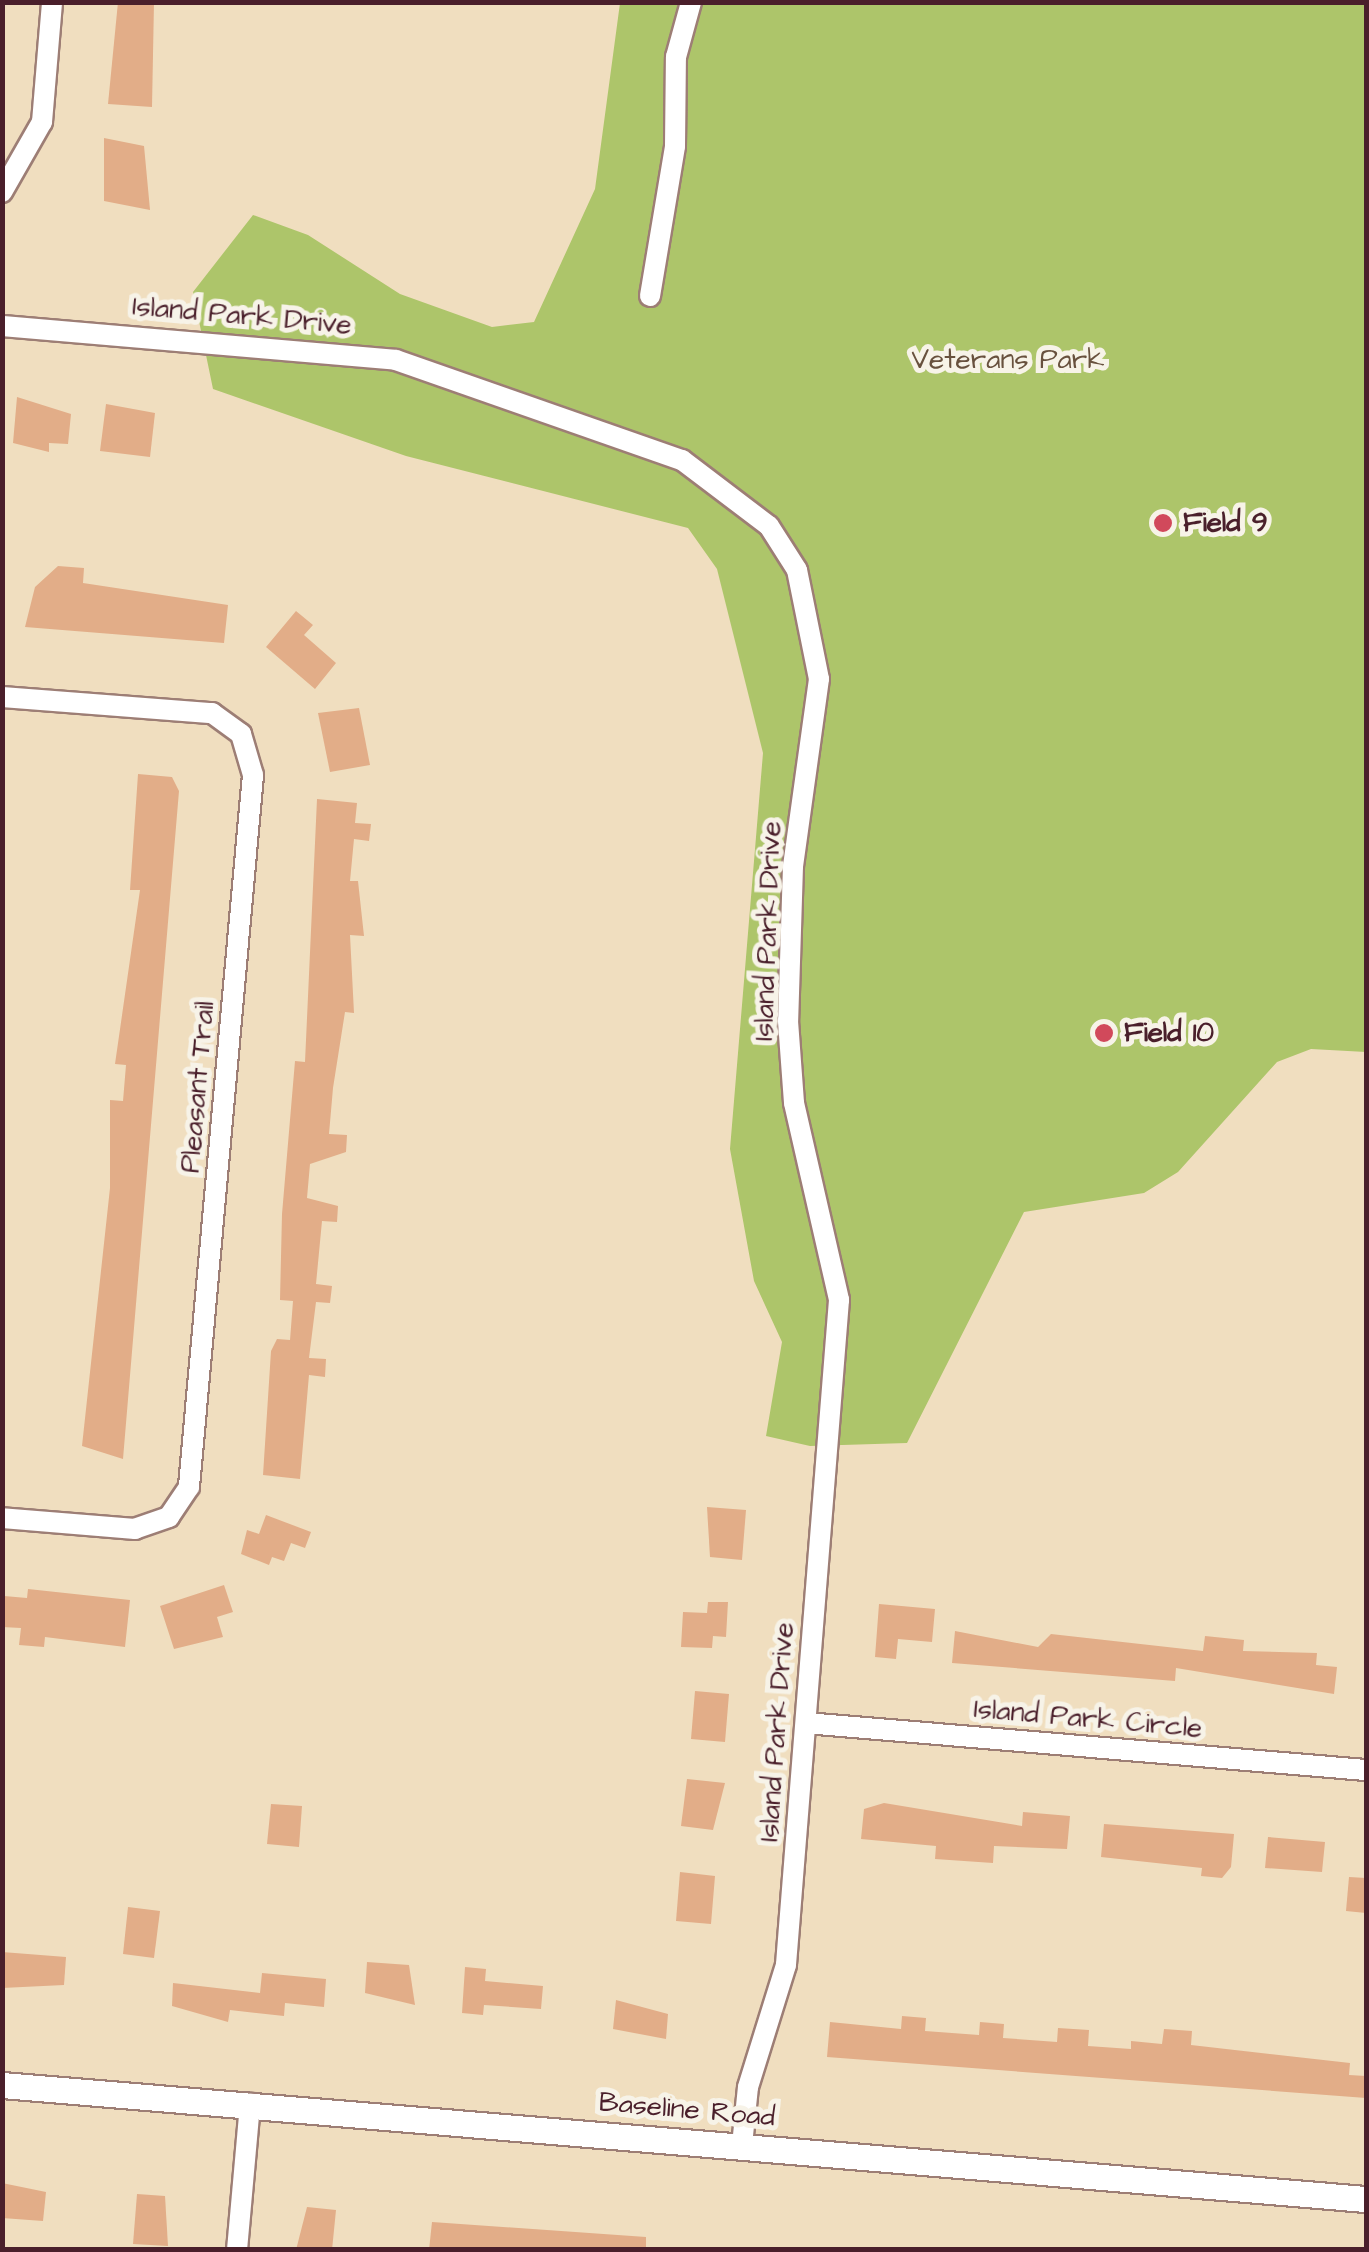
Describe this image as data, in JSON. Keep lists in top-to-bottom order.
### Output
{
  "streets": {
    "street": [
      "Island Park Drive",
      "Pleasant Trail",
      "Island Park Circle",
      "Baseline Road"
    ]
  },
  "crossings": [
    ["Island Park Drive", "Island Park Circle"],
    ["Island Park Drive", "Baseline Road"]
  ],
  "parks": ["Veterans Park"],
  "places": ["Field 9", "Field 10"]
}
